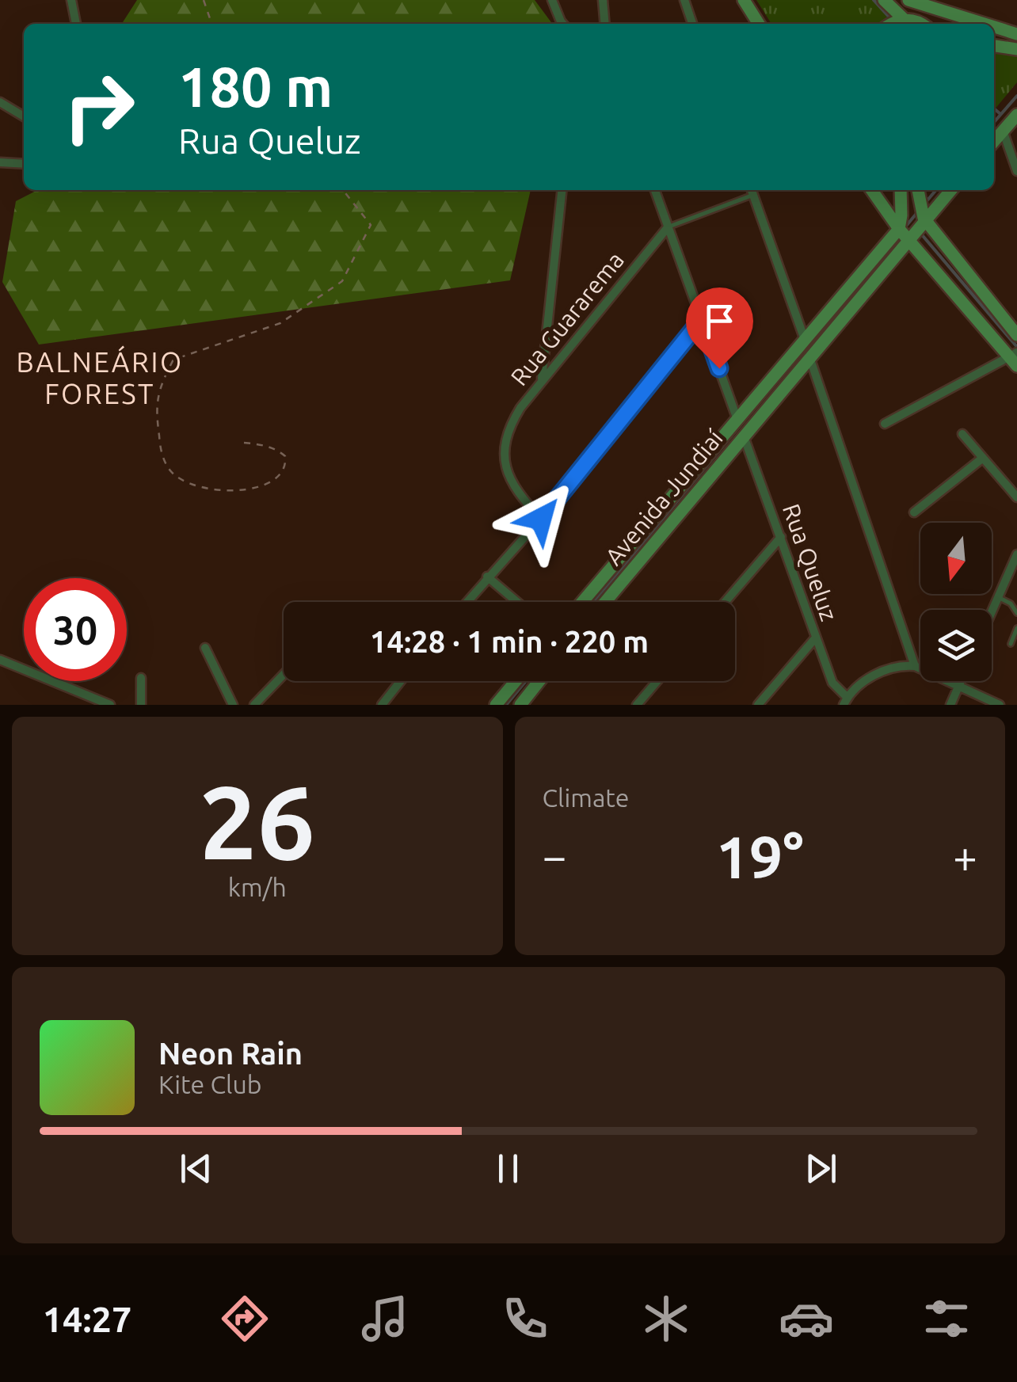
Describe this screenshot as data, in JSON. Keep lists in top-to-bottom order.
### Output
{
  "streets": {
    "main road": ["Avenida Jundiaí"],
    "street": ["Rua Guararema", "Rua Queluz"]
  },
  "crossings": [
    ["Avenida Jundiaí", "Rua Queluz"]
  ],
  "districts": ["BALNEÁRIO FOREST"],
  "north": "bottom",
  "page": {
    "turn": ["180 m", "Rua Queluz"],
    "limit": "30",
    "trip": "14:28 · 1 min · 220 m",
    "tile": [
      ["26", "km/h"],
      "Climate"
    ],
    "heat": ["−", "19°", "+"],
    "song": ["Neon Rain", "Kite Club"],
    "tabs": "14:27"
  }
}
